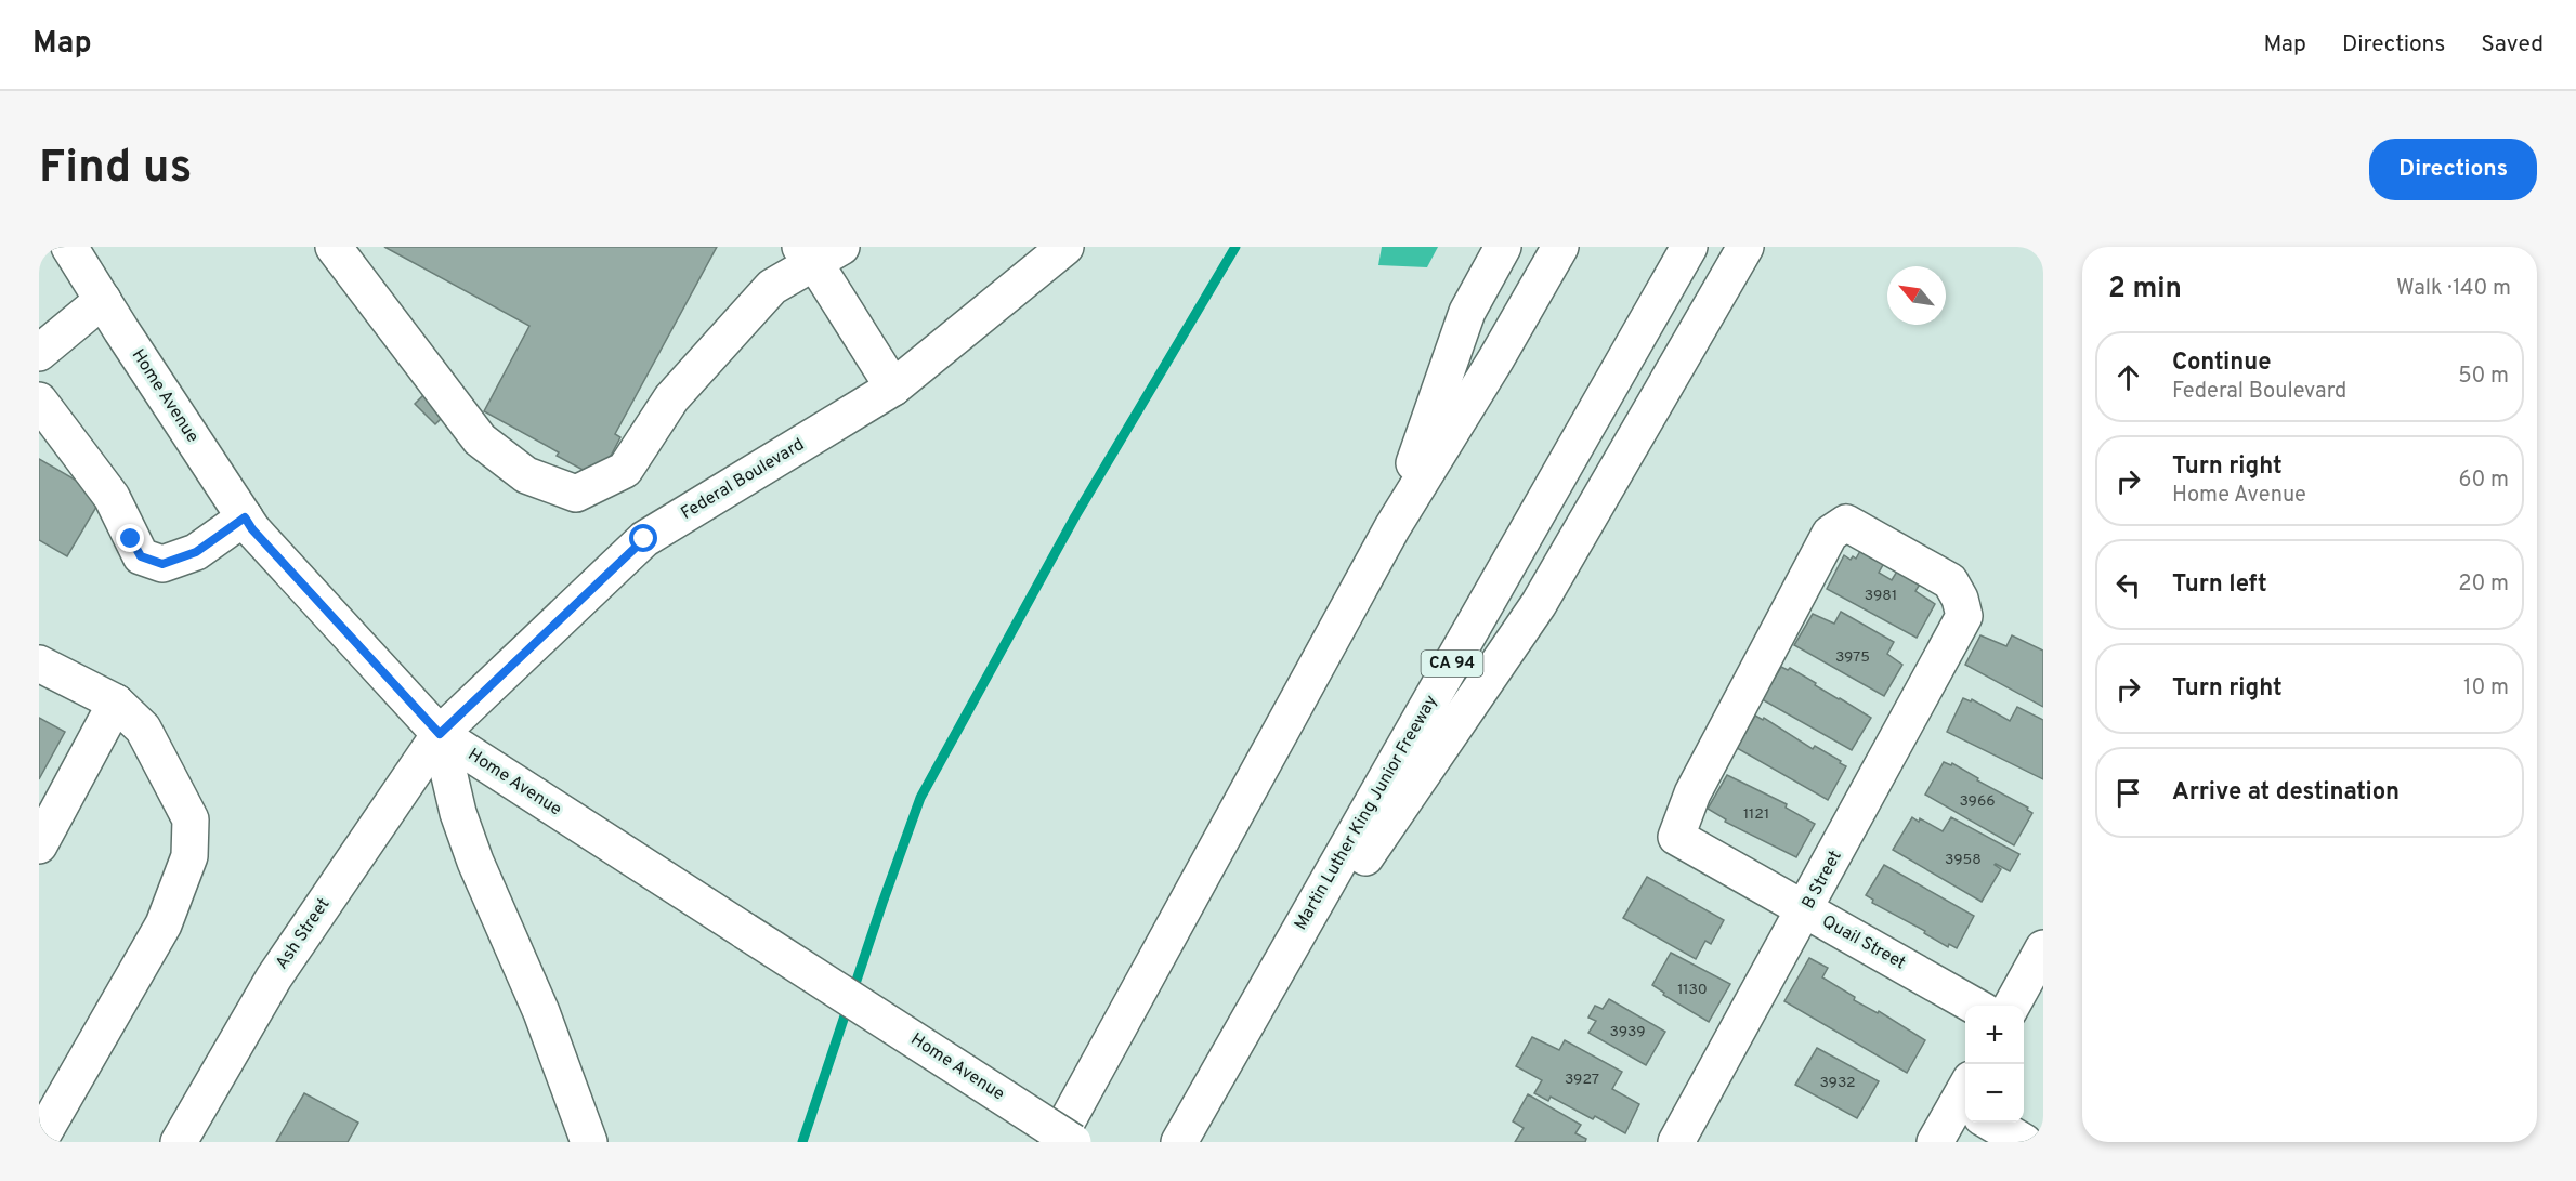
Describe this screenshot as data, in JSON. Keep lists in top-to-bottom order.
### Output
{
  "streets": {
    "main road": [
      "Home Avenue",
      "Federal Boulevard",
      "CA 94",
      "Martin Luther King Junior Freeway",
      "B Street",
      "Ash Street",
      "Quail Street"
    ]
  },
  "crossings": [
    ["Home Avenue", "Federal Boulevard"],
    ["Home Avenue", "Ash Street"],
    ["Federal Boulevard", "Ash Street"],
    ["B Street", "Quail Street"]
  ],
  "house_numbers": [
    "3981",
    "3975",
    "3966",
    "1121",
    "3958",
    "1130",
    "3939",
    "3927",
    "3932"
  ],
  "north": "top left",
  "page": {
    "header": "Map",
    "nav": ["Map", "Directions", "Saved"],
    "buttons": "Directions",
    "title": "Find us",
    "heading": ["2 min", "Walk · 140 m"],
    "list": [
      ["Continue", "Federal Boulevard", "50 m"],
      ["Turn right", "Home Avenue", "60 m"],
      ["Turn left", "20 m"],
      ["Turn right", "10 m"],
      "Arrive at destination"
    ],
    "map_buttons": ["+", "−"]
  }
}
